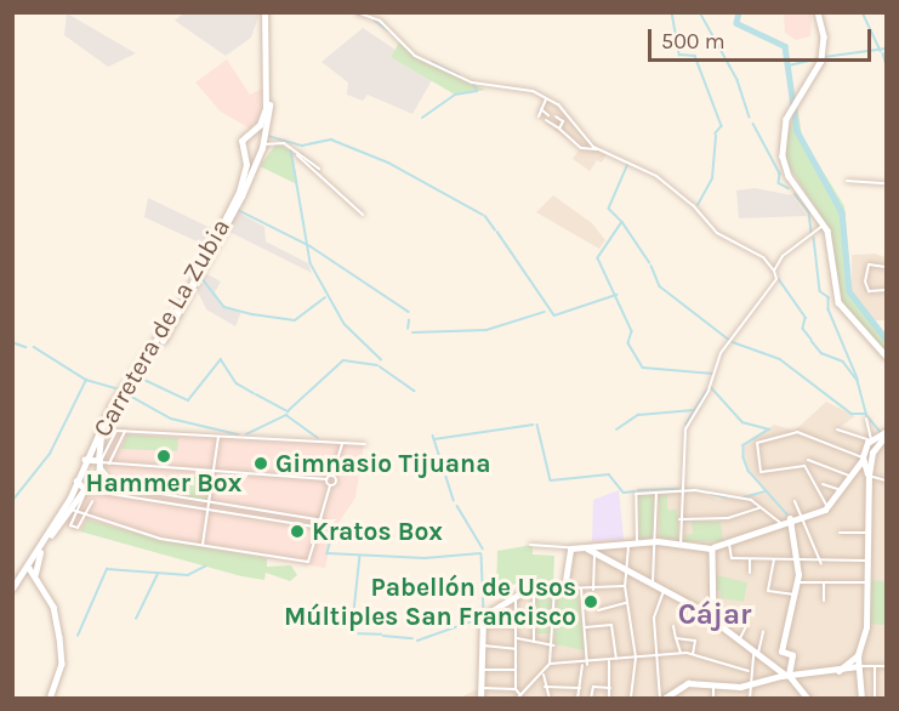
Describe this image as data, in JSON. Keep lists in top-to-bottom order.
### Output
{
  "streets": {
    "street": ["Carretera de La Zubia"]
  },
  "districts": ["Cájar"],
  "places": [
    "Hammer Box",
    "Gimnasio Tijuana",
    "Kratos Box",
    "Pabellón de Usos Múltiples San Francisco"
  ],
  "scale_bar": "500 m"
}
